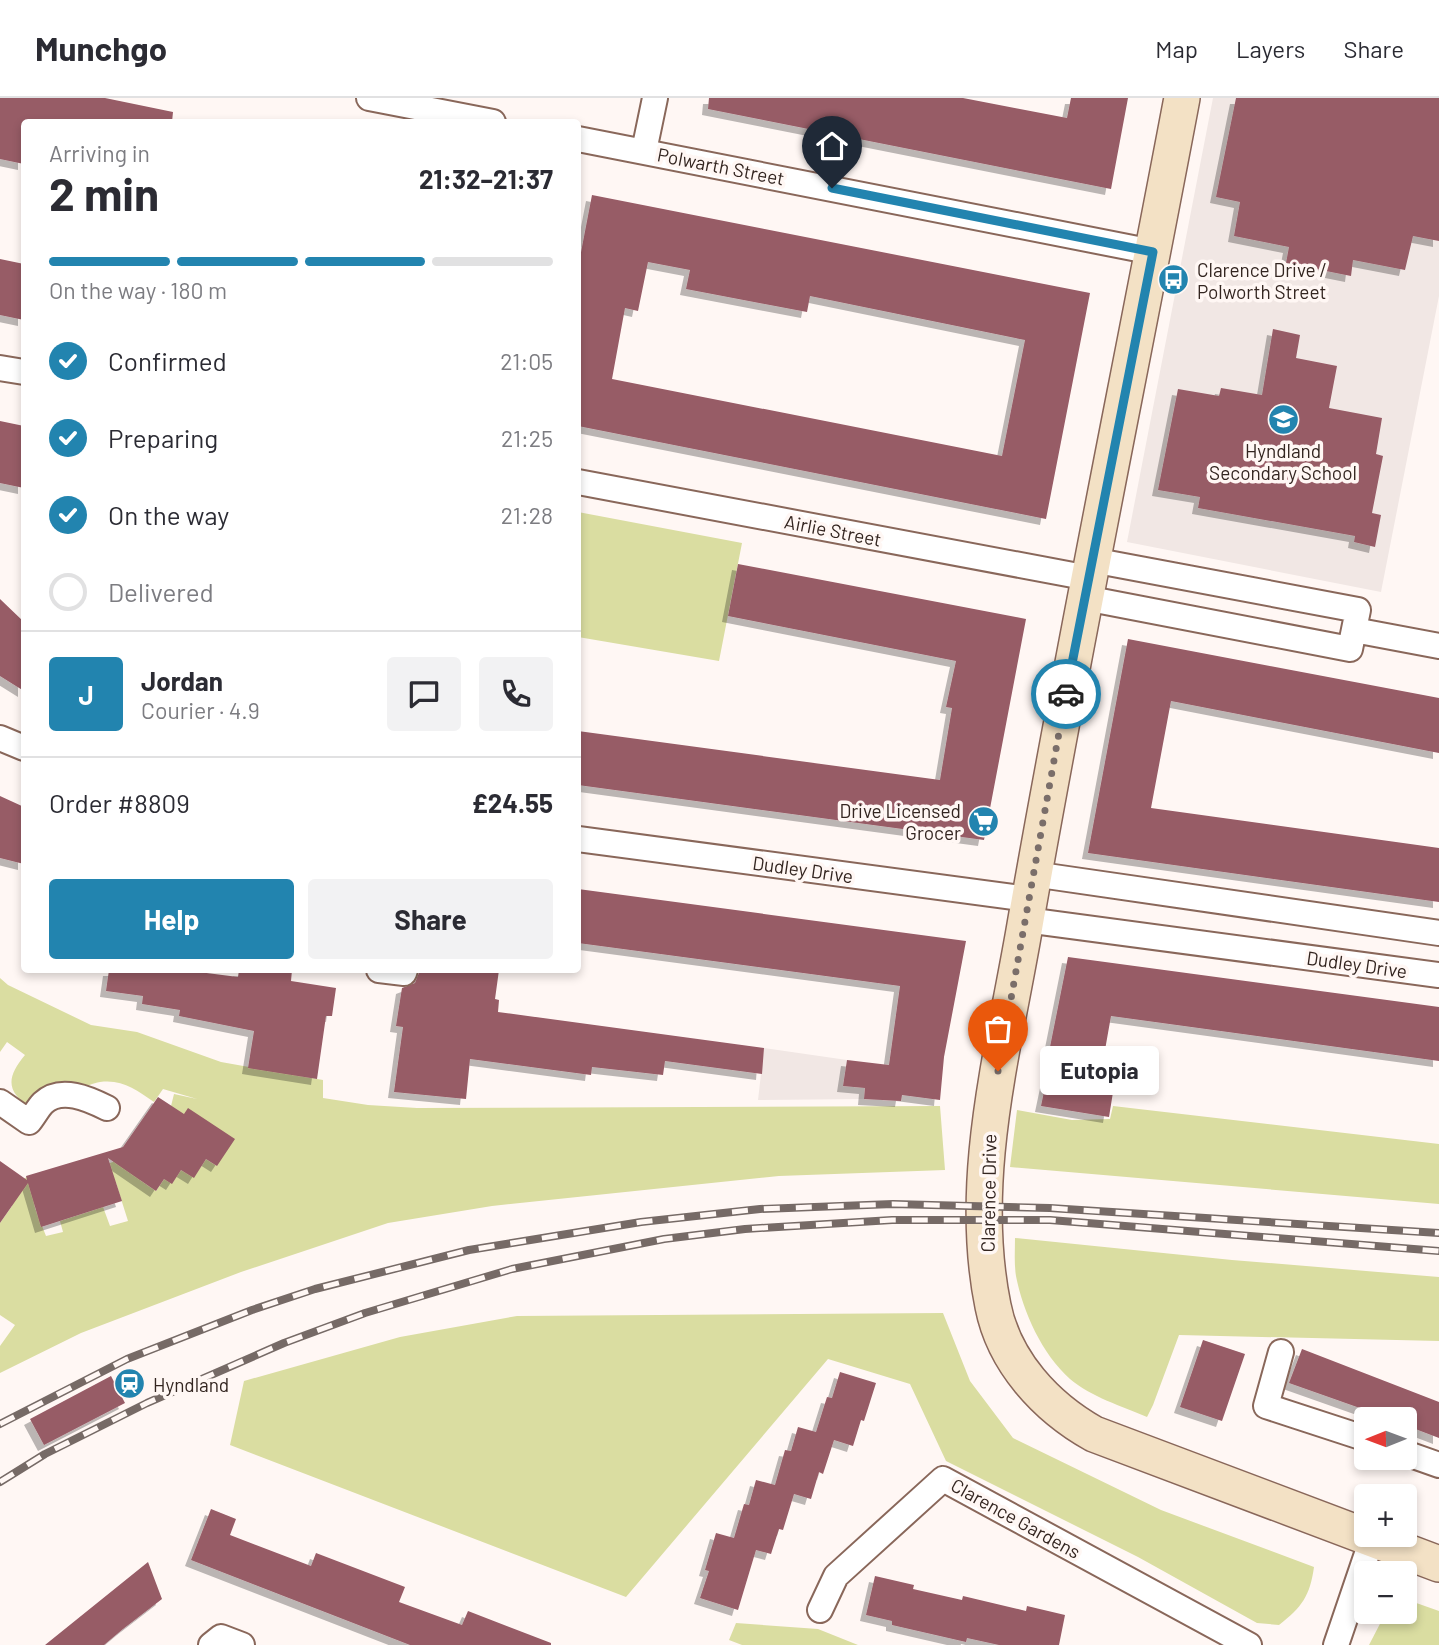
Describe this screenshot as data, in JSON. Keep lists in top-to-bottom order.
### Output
{
  "streets": {
    "street": [
      "Polwarth Street",
      "Airlie Street",
      "Dudley Drive",
      "Clarence Drive",
      "Clarence Gardens"
    ]
  },
  "crossings": [
    ["Polwarth Street", "Clarence Drive"],
    ["Airlie Street", "Clarence Drive"],
    ["Dudley Drive", "Clarence Drive"]
  ],
  "places": {
    "bus stop": ["Clarence Drive / Polworth Street"],
    "school or university": ["Hyndland Secondary School"],
    "supermarket": ["Drive Licensed Grocer"],
    "other": ["Eutopia"],
    "station": ["Hyndland"]
  },
  "north": "left",
  "page": {
    "header": "Munchgo",
    "nav": ["Map", "Layers", "Share"],
    "heading": ["2 min", "Arriving in", "21:32–21:37"],
    "panel": [
      "Jordan",
      "Courier · 4.9",
      "Order #8809",
      "£24.55"
    ],
    "bar": "On the way · 180 m",
    "list": [
      ["Confirmed", "21:05"],
      ["Preparing", "21:25"],
      ["On the way", "21:28"],
      "Delivered"
    ],
    "round": "J",
    "buttons": ["Help", "Share"],
    "bubble": "Eutopia",
    "map_buttons": ["+", "−"]
  }
}
